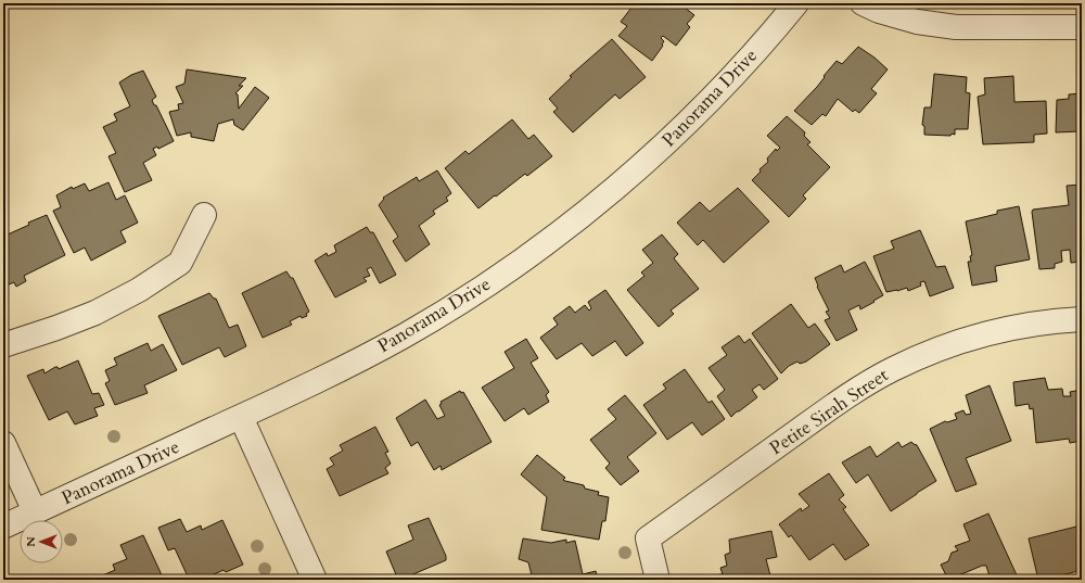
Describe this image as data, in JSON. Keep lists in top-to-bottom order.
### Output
{
  "streets": {
    "street": ["Panorama Drive", "Petite Sirah Street"]
  },
  "north": "left"
}
